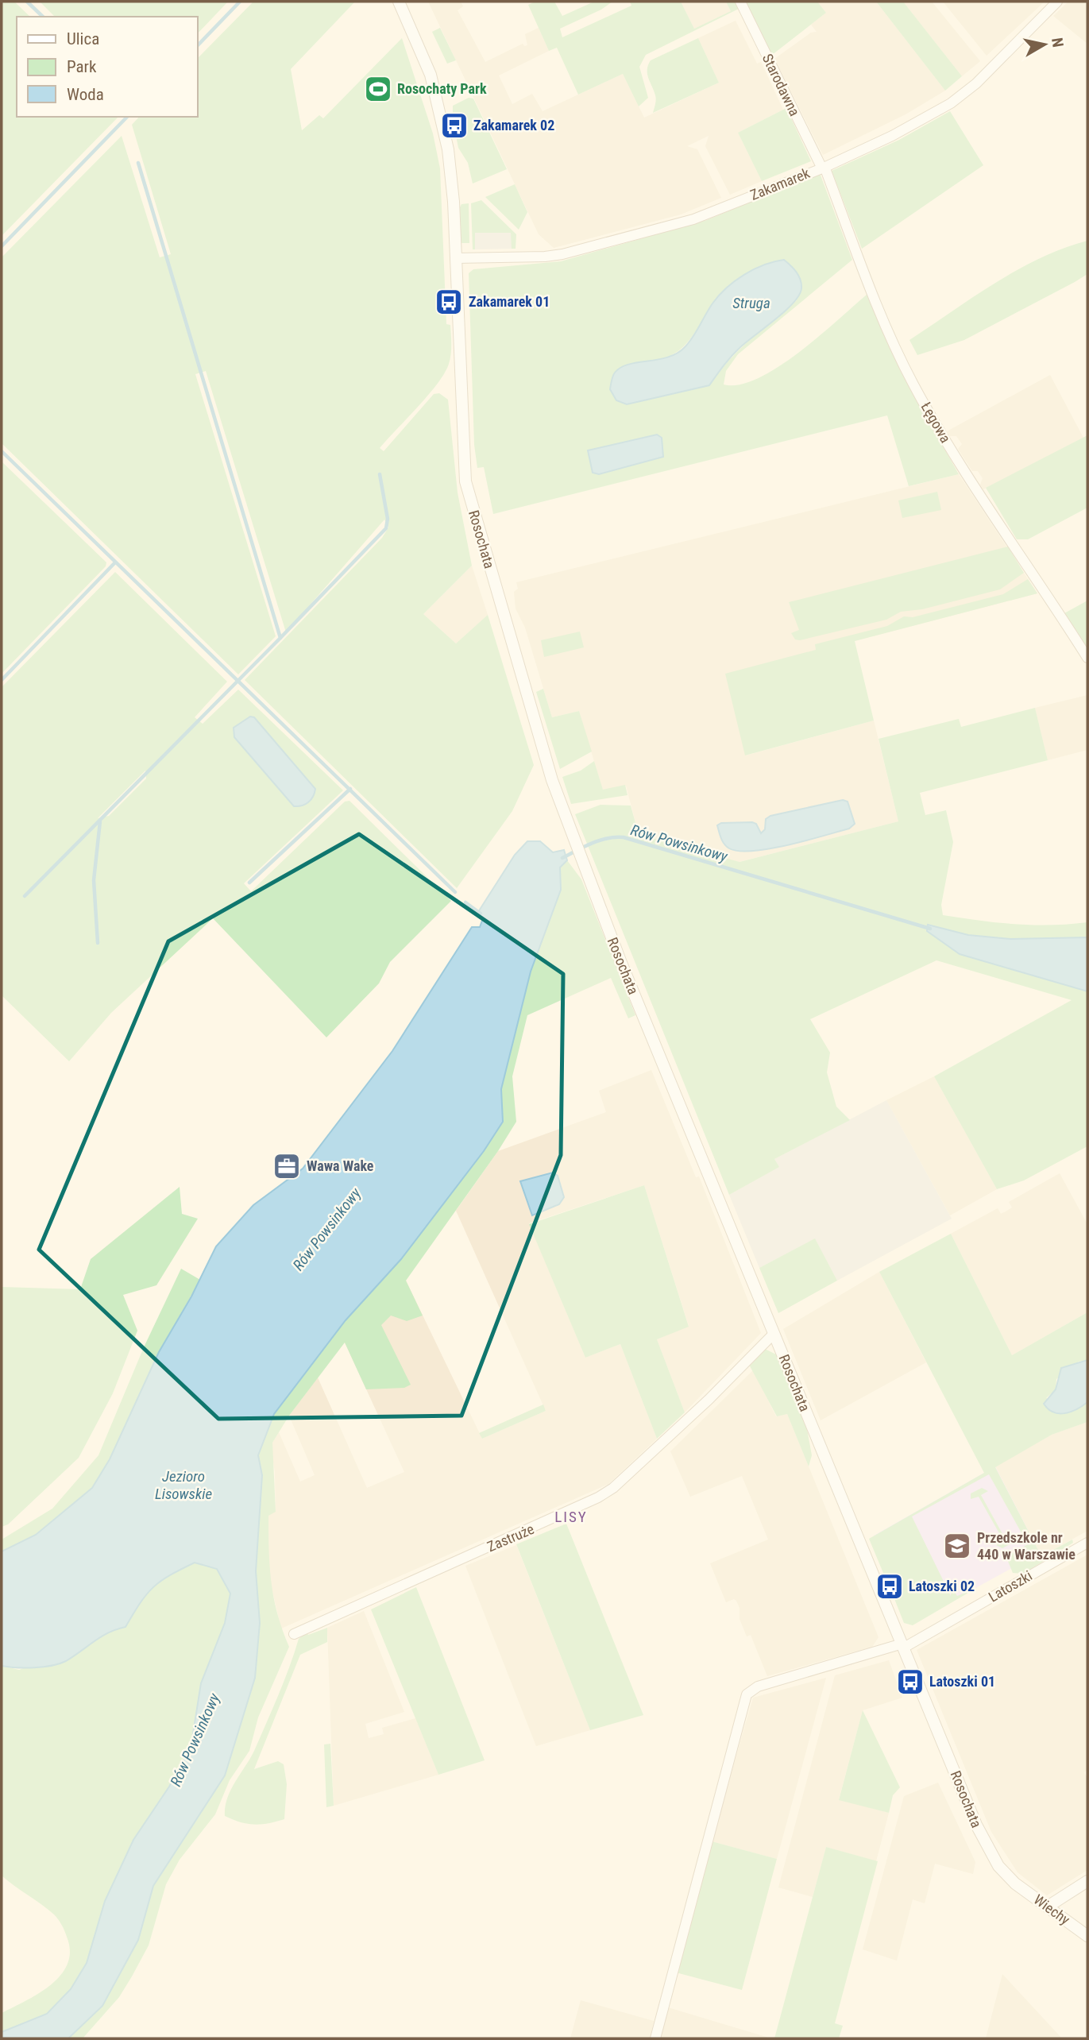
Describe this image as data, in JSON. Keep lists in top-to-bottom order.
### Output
{
  "streets": {
    "street": [
      "Starodawna",
      "Zakamarek",
      "Łęgowa",
      "Rosochata",
      "Zastruże",
      "Latoszki",
      "Wiechy"
    ]
  },
  "crossings": [
    ["Starodawna", "Zakamarek"],
    ["Starodawna", "Łęgowa"],
    ["Zakamarek", "Łęgowa"],
    ["Zakamarek", "Rosochata"],
    ["Rosochata", "Zastruże"],
    ["Rosochata", "Latoszki"],
    ["Rosochata", "Wiechy"]
  ],
  "districts": ["LISY"],
  "water": ["Struga", "Rów Powsinkowy", "Jezioro Lisowskie"],
  "places": {
    "sports": ["Rosochaty Park"],
    "bus stop": [
      "Zakamarek 02",
      "Zakamarek 01",
      "Latoszki 02",
      "Latoszki 01"
    ],
    "office": ["Wawa Wake"],
    "school or university": ["Przedszkole nr 440 w Warszawie"]
  },
  "legend": ["Ulica", "Park", "Woda"],
  "north": "right"
}
